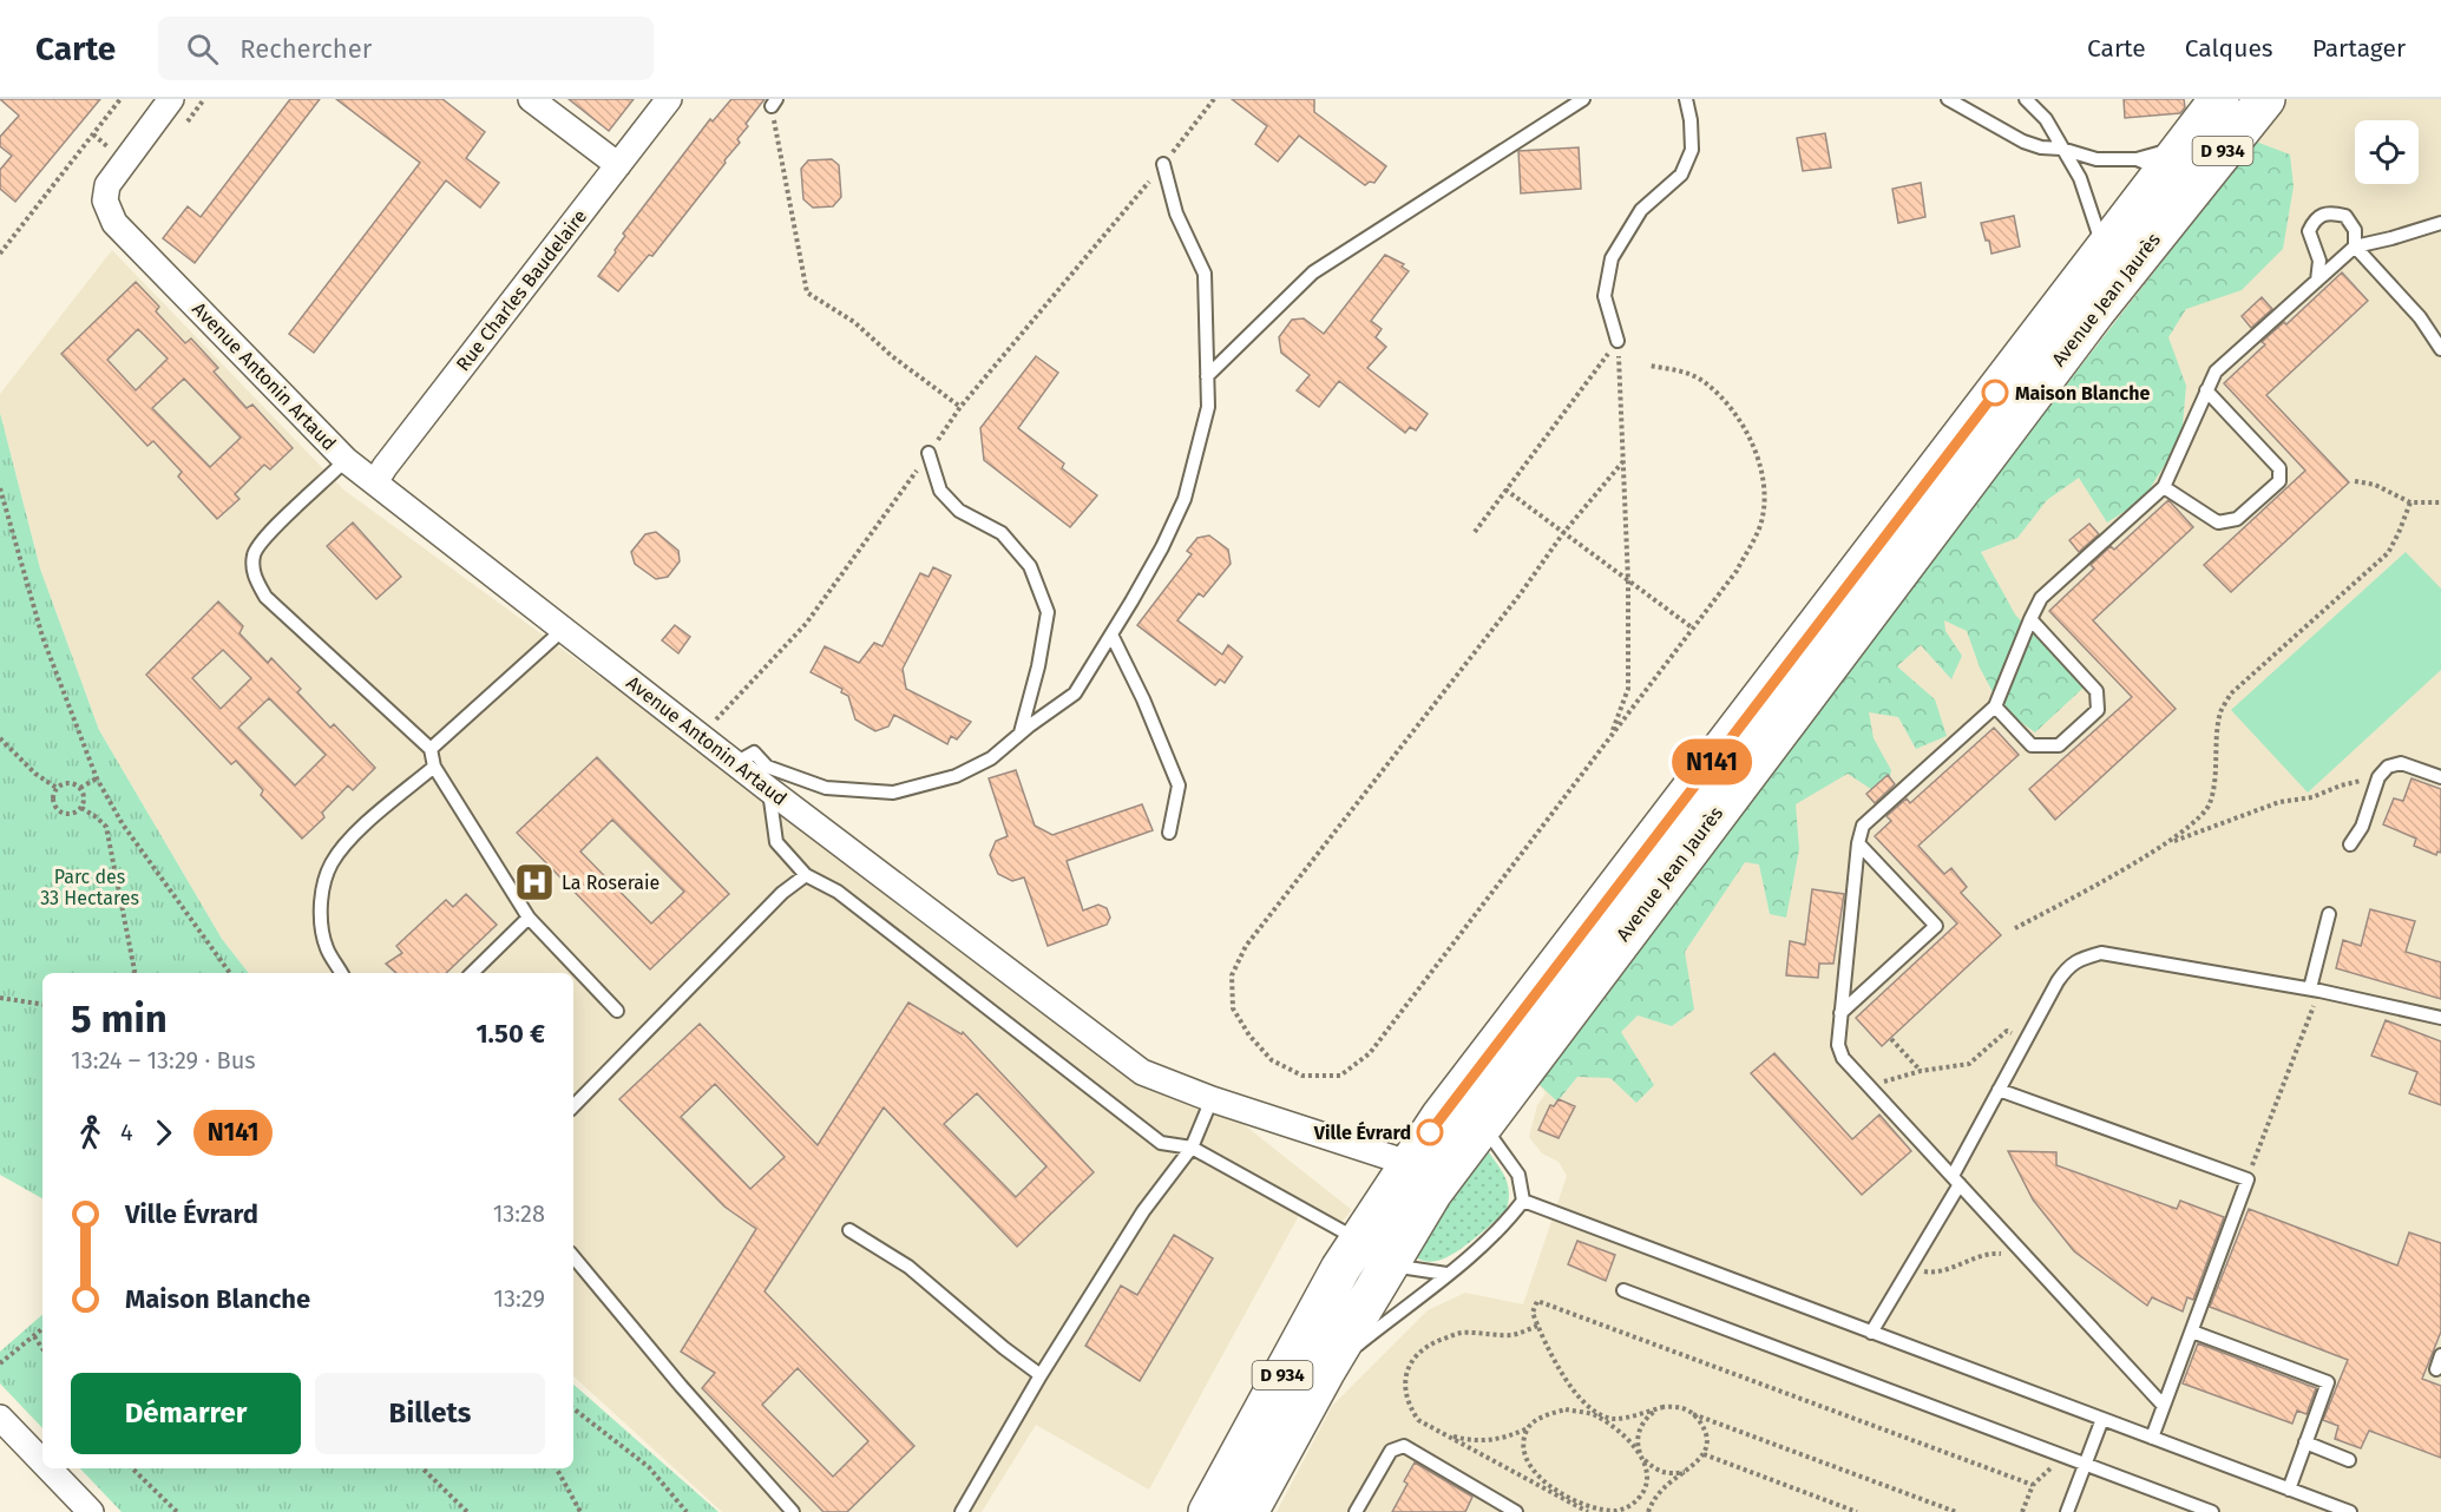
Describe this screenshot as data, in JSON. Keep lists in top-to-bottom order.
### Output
{
  "streets": {
    "main road": ["D 934", "Avenue Jean Jaurès"],
    "street": ["Rue Charles Baudelaire", "Avenue Antonin Artaud"]
  },
  "crossings": [
    ["Rue Charles Baudelaire", "Avenue Antonin Artaud"],
    ["Avenue Jean Jaurès", "Avenue Antonin Artaud"]
  ],
  "parks": ["Parc des 33 Hectares"],
  "places": {
    "other": ["Maison Blanche", "Ville Évrard"],
    "hospital": ["La Roseraie"]
  },
  "lines": ["bus line N141"],
  "page": {
    "header": "Carte",
    "search": "Rechercher",
    "nav": ["Carte", "Calques", "Partager"],
    "on_map": "N141",
    "heading": ["5 min", "13:24 – 13:29 · Bus", "1.50 €"],
    "legs": ["4", "N141"],
    "list": [
      {
        "name": "Ville Évrard",
        "value": "13:28"
      },
      {
        "name": "Maison Blanche",
        "value": "13:29"
      }
    ],
    "buttons": ["Démarrer", "Billets"]
  }
}
